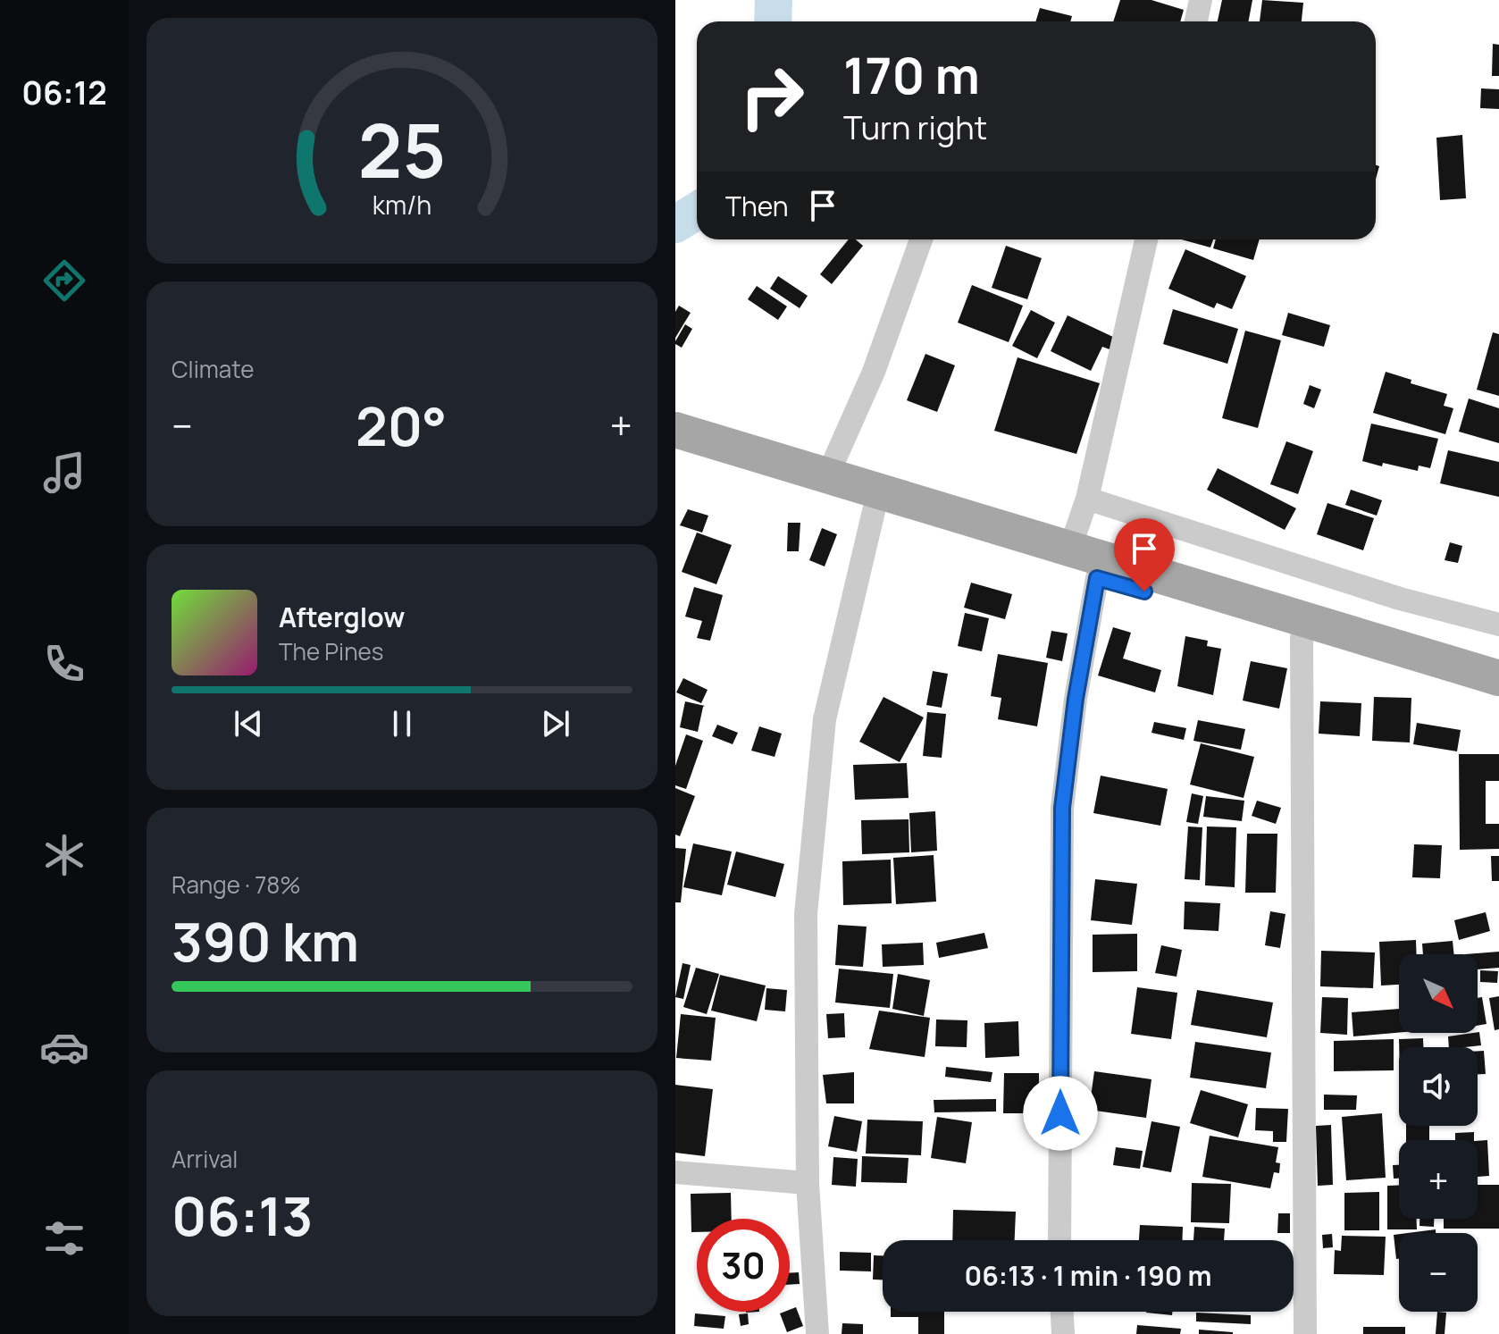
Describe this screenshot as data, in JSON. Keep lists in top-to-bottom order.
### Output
{
  "north": "bottom right",
  "page": {
    "tabs": "06:12",
    "turn": ["170 m", "Turn right"],
    "then": "Then",
    "tile": [
      "Climate",
      ["Range · 78%", "390 km"],
      ["Arrival", "06:13"]
    ],
    "heat": ["−", "20°", "+"],
    "song": ["Afterglow", "The Pines"],
    "map_buttons": ["+", "−"],
    "limit": "30",
    "trip": "06:13 · 1 min · 190 m",
    "gauge": ["25", "km/h"]
  }
}
